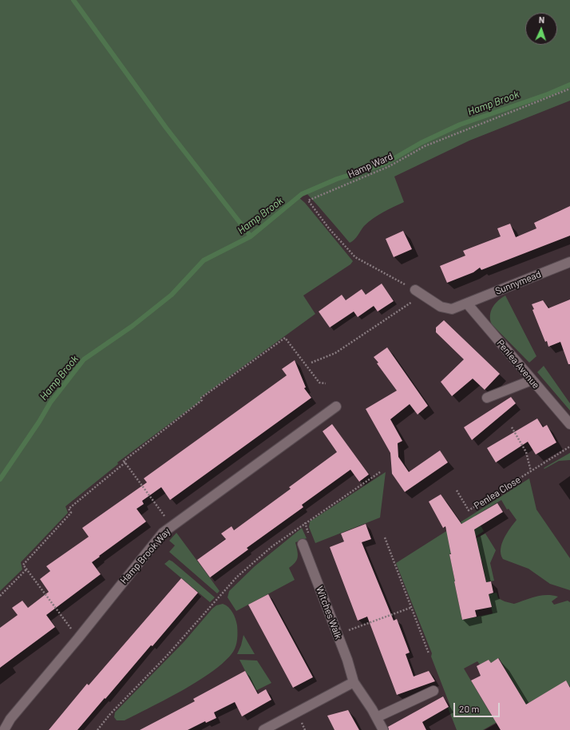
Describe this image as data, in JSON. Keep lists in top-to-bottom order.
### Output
{
  "streets": {
    "street": [
      "Sunnymead",
      "Penlea Avenue",
      "Hamp Brook Way",
      "Witches Walk"
    ],
    "path": ["Hamp Ward", "Penlea Close"]
  },
  "crossings": [
    ["Hamp Ward", "Sunnymead"],
    ["Sunnymead", "Penlea Avenue"]
  ],
  "water": ["Hamp Brook"],
  "scale_bar": "20 m",
  "north": "top"
}
